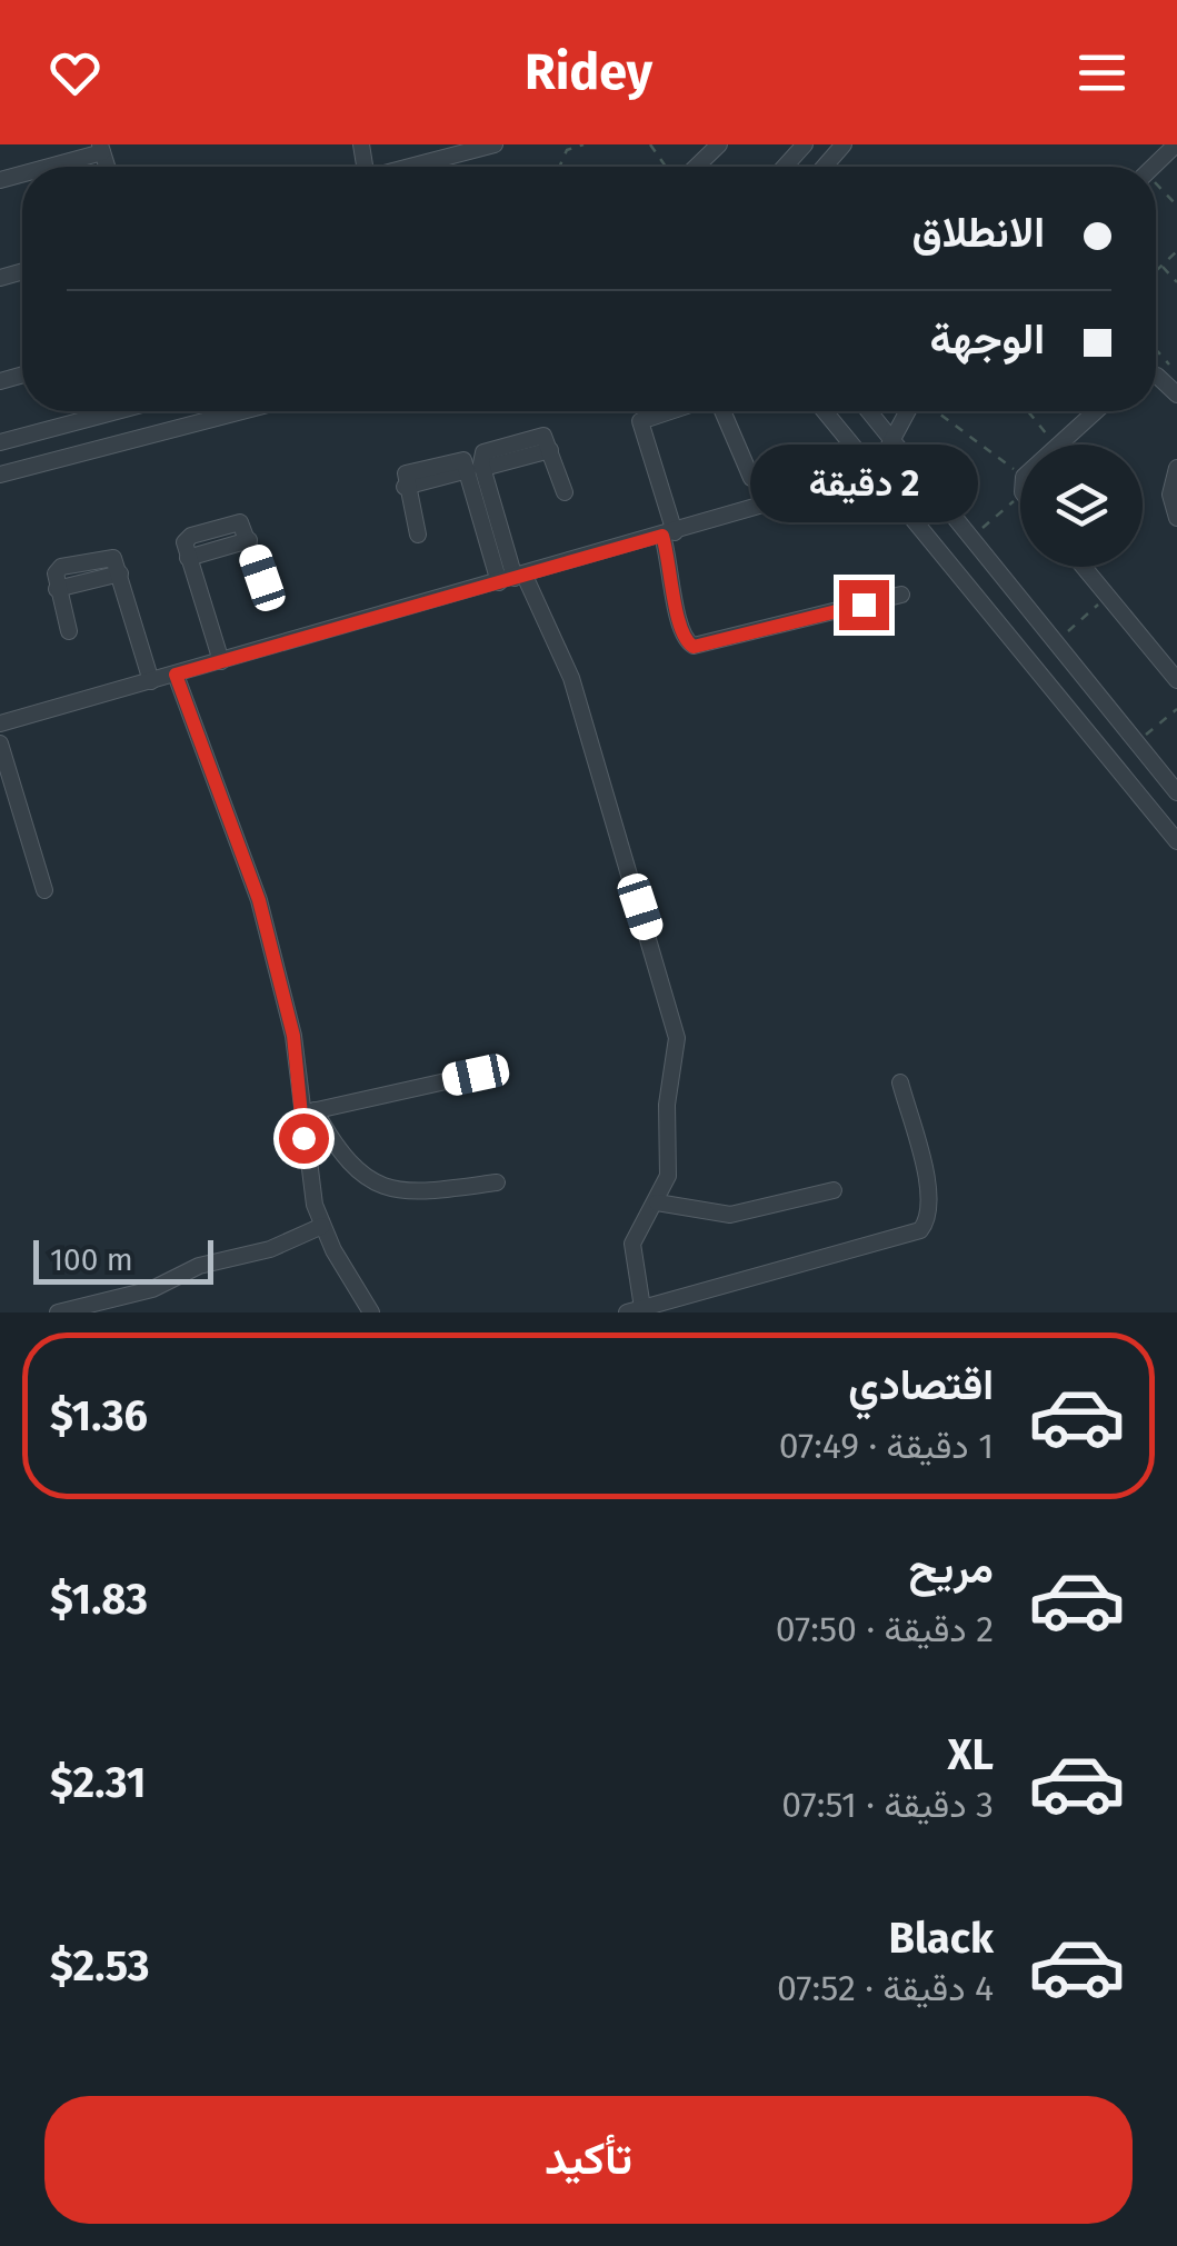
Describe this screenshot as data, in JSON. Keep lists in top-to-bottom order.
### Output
{
  "scale_bar": "100 m",
  "page": {
    "header": "Ridey",
    "banner": ["الانطلاق", "الوجهة"],
    "bubble": "2 دقيقة",
    "scale": "100 m",
    "list": [
      {
        "name": "اقتصادي",
        "note": "1 دقيقة · 07:49",
        "value": "$1.36"
      },
      {
        "name": "مريح",
        "note": "2 دقيقة · 07:50",
        "value": "$1.83"
      },
      {
        "name": "XL",
        "note": "3 دقيقة · 07:51",
        "value": "$2.31"
      },
      {
        "name": "Black",
        "note": "4 دقيقة · 07:52",
        "value": "$2.53"
      }
    ],
    "buttons": "تأكيد"
  }
}
